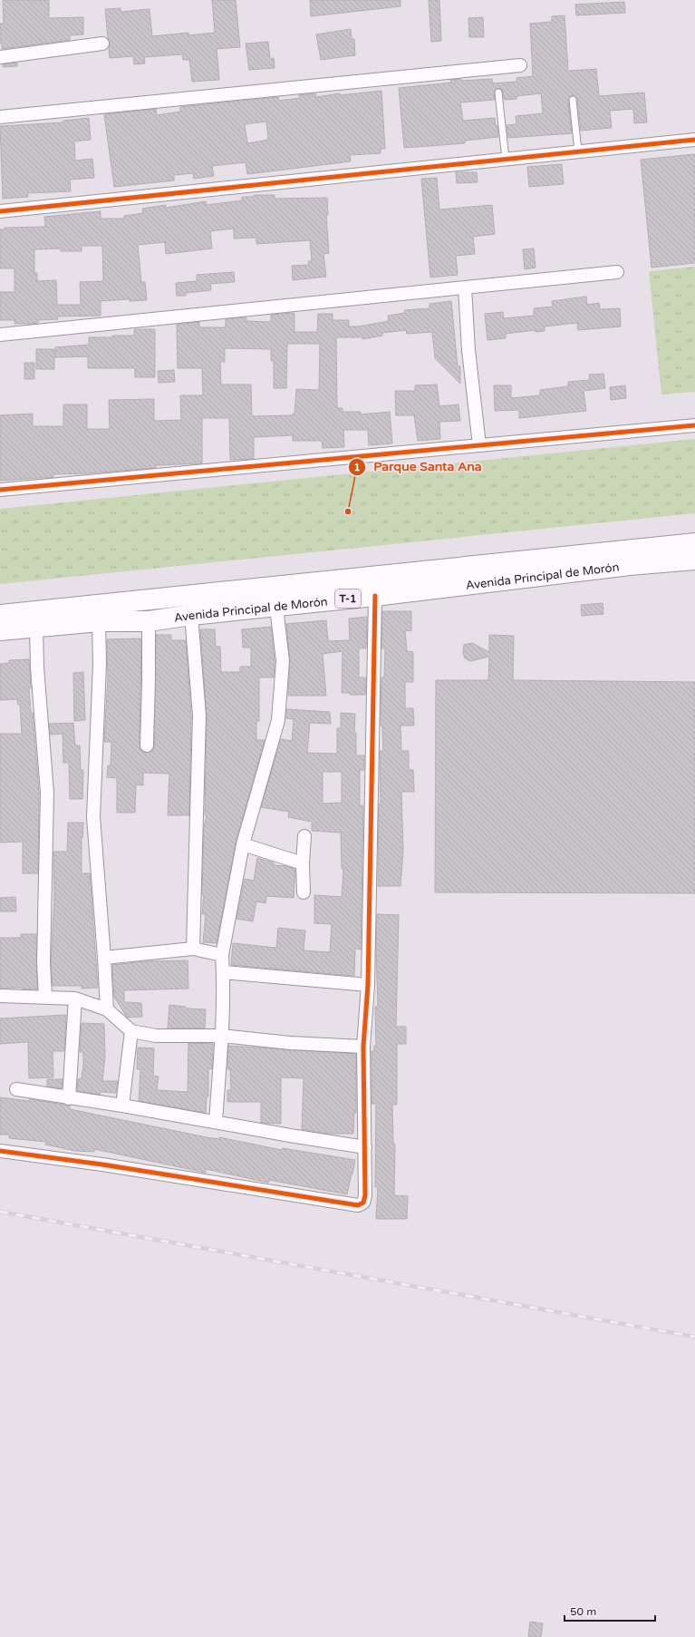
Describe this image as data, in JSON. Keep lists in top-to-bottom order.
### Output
{
  "streets": {
    "main road": ["Avenida Principal de Morón", "T-1"]
  },
  "places": ["Parque Santa Ana"],
  "scale_bar": "50 m"
}
